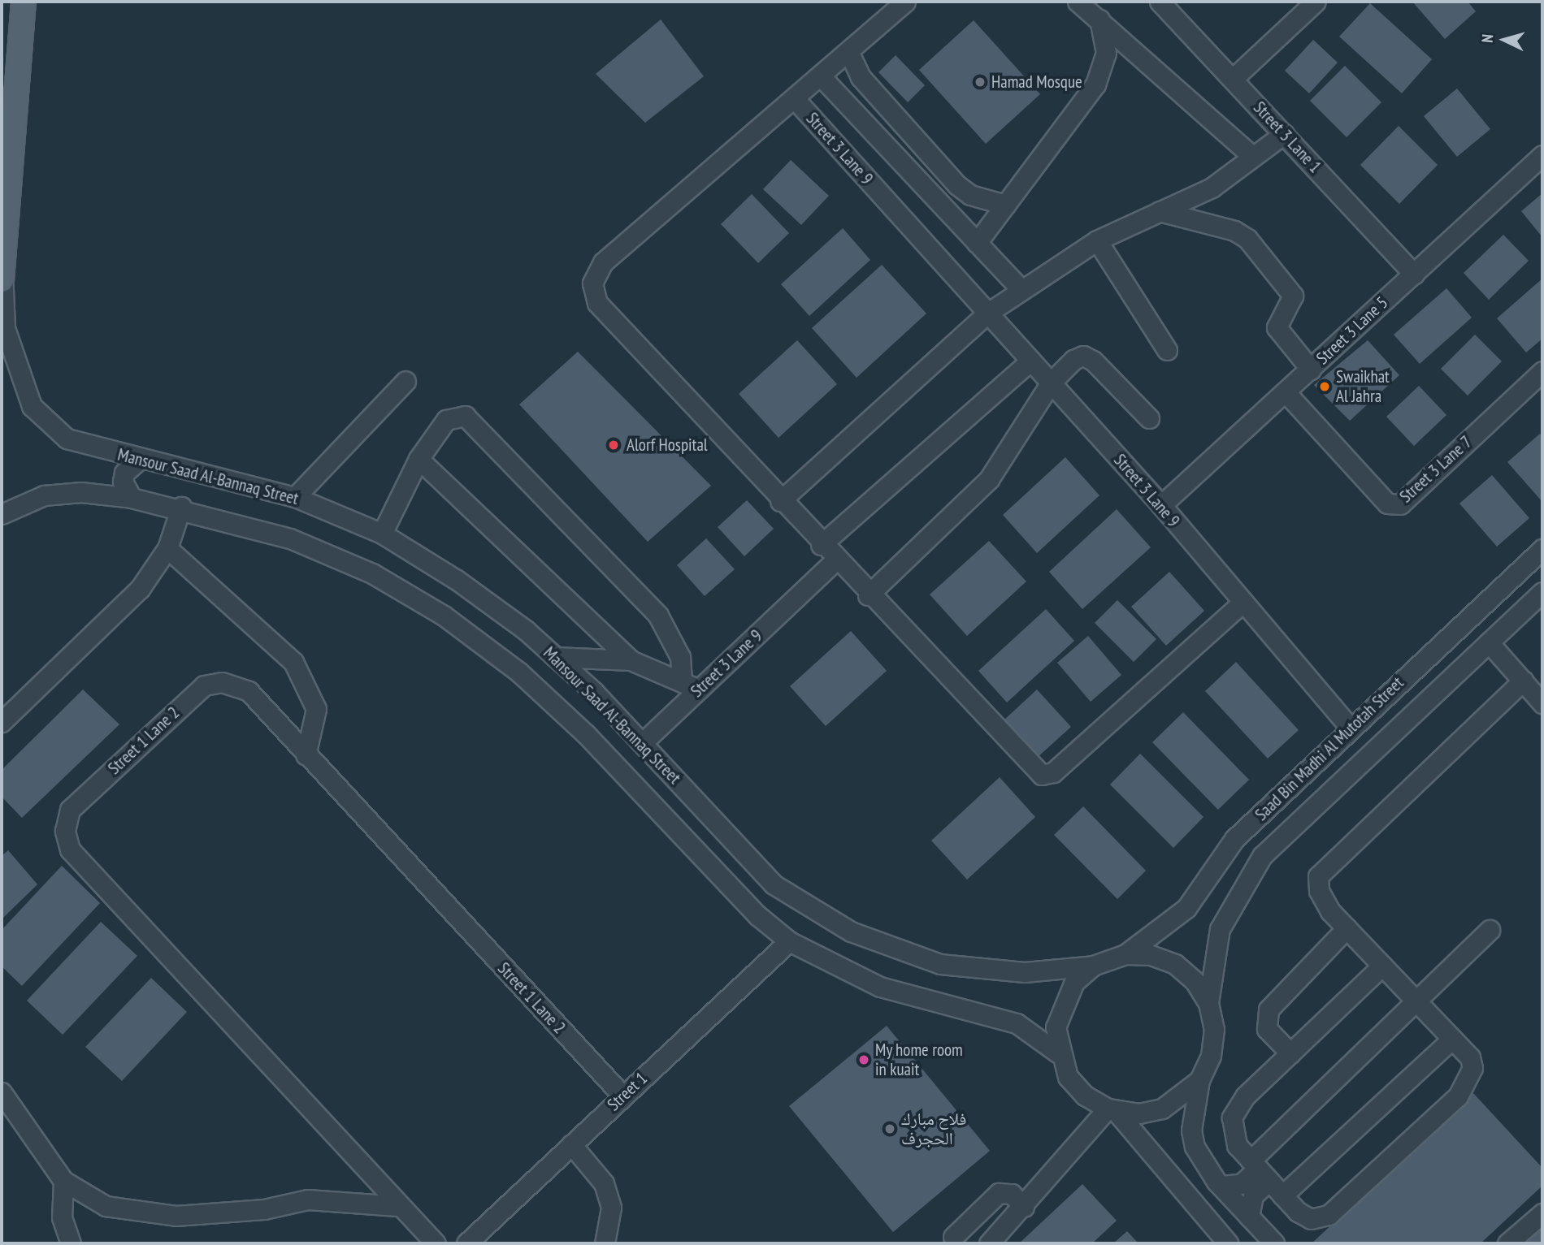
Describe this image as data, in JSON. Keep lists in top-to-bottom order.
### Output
{
  "streets": {
    "street": [
      "Street 3 Lane 1",
      "Street 3 Lane 9",
      "Street 3 Lane 5",
      "Street 3 Lane 7",
      "Mansour Saad Al-Bannaq Street",
      "Street 1 Lane 2",
      "Saad Bin Madhi Al Mutotah Street",
      "Street 1"
    ]
  },
  "crossings": [
    ["Street 3 Lane 1", "Street 3 Lane 5"],
    ["Street 3 Lane 9", "Street 3 Lane 5"],
    ["Street 3 Lane 9", "Mansour Saad Al-Bannaq Street"],
    ["Street 3 Lane 9", "Saad Bin Madhi Al Mutotah Street"],
    ["Street 3 Lane 5", "Street 3 Lane 7"],
    ["Mansour Saad Al-Bannaq Street", "Saad Bin Madhi Al Mutotah Street"],
    ["Mansour Saad Al-Bannaq Street", "Street 1"],
    ["Street 1 Lane 2", "Street 1"]
  ],
  "places": [
    "Hamad Mosque",
    "Swaikhat Al Jahra",
    "Alorf Hospital",
    "My home room in kuait",
    "فلاح مبارك الحجرف"
  ],
  "north": "left"
}
